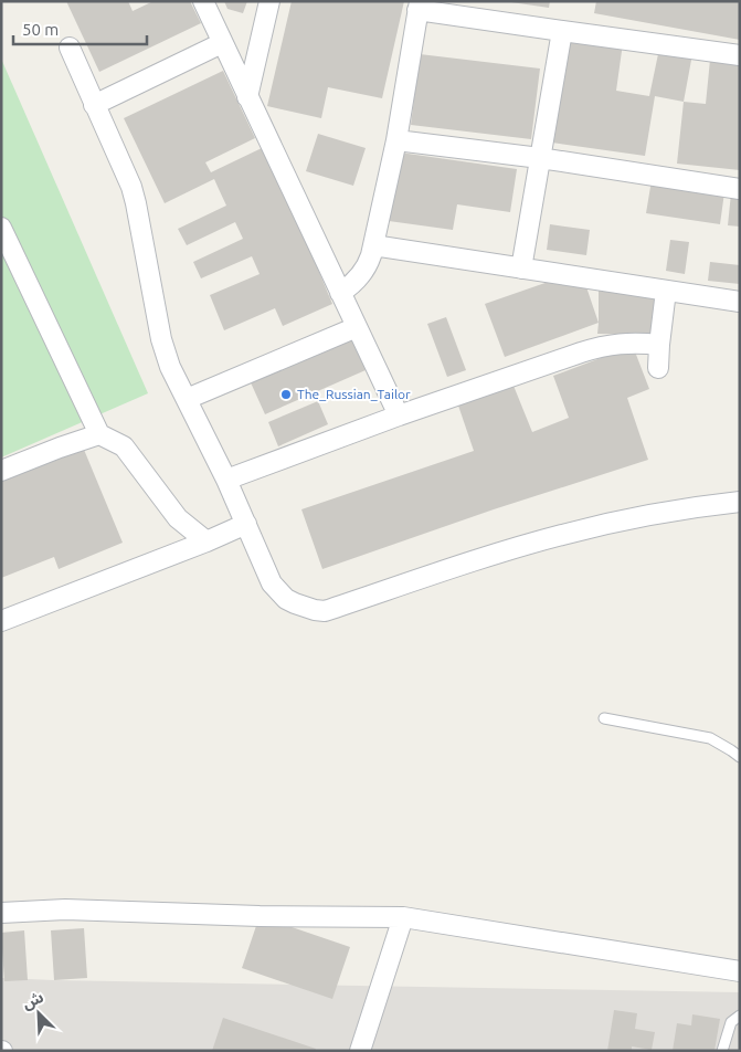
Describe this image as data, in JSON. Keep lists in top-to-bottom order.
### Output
{
  "places": ["The_Russian_Tailor"],
  "scale_bar": "50 m",
  "north": "top left"
}
